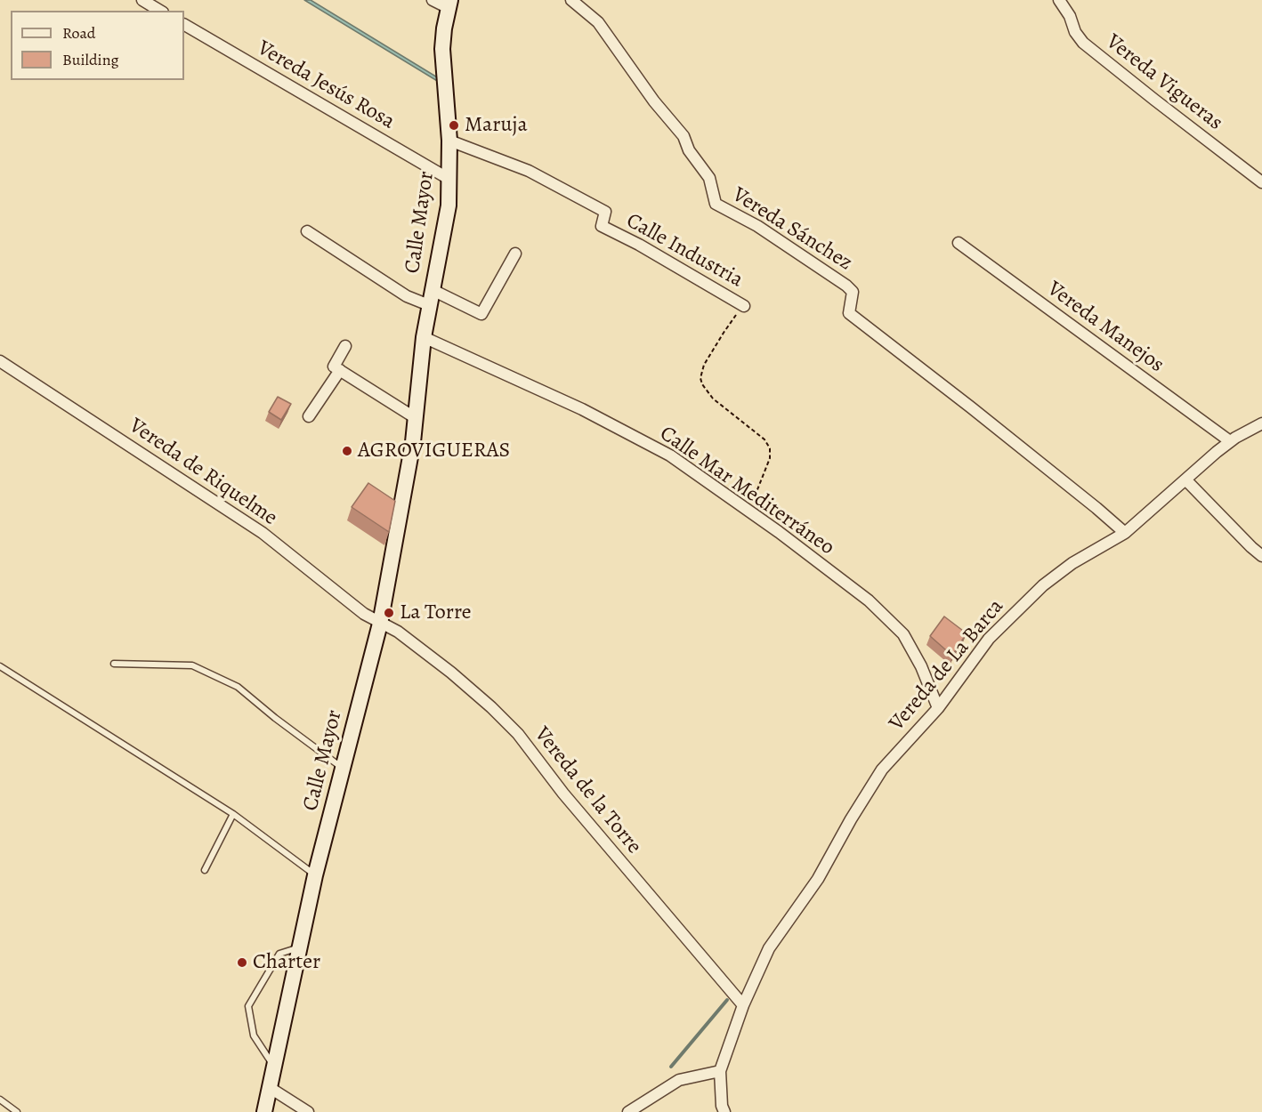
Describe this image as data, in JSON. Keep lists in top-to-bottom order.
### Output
{
  "streets": {
    "main road": ["Calle Mayor"],
    "street": [
      "Vereda Vigueras",
      "Vereda Jesús Rosa",
      "Vereda Sánchez",
      "Calle Industria",
      "Vereda Manejos",
      "Vereda de Riquelme",
      "Calle Mar Mediterráneo",
      "Vereda de La Barca",
      "Vereda de la Torre"
    ]
  },
  "crossings": [
    ["Vereda Jesús Rosa", "Calle Mayor"],
    ["Calle Mayor", "Calle Industria"],
    ["Calle Mayor", "Vereda de Riquelme"],
    ["Calle Mayor", "Calle Mar Mediterráneo"],
    ["Calle Mayor", "Vereda de la Torre"],
    ["Vereda Sánchez", "Vereda de La Barca"],
    ["Vereda Manejos", "Vereda de La Barca"],
    ["Vereda de Riquelme", "Vereda de la Torre"],
    ["Calle Mar Mediterráneo", "Vereda de La Barca"],
    ["Vereda de La Barca", "Vereda de la Torre"]
  ],
  "places": [
    "Maruja",
    "AGROVIGUERAS",
    "La Torre",
    "Charter"
  ],
  "legend": ["Road", "Building"]
}
